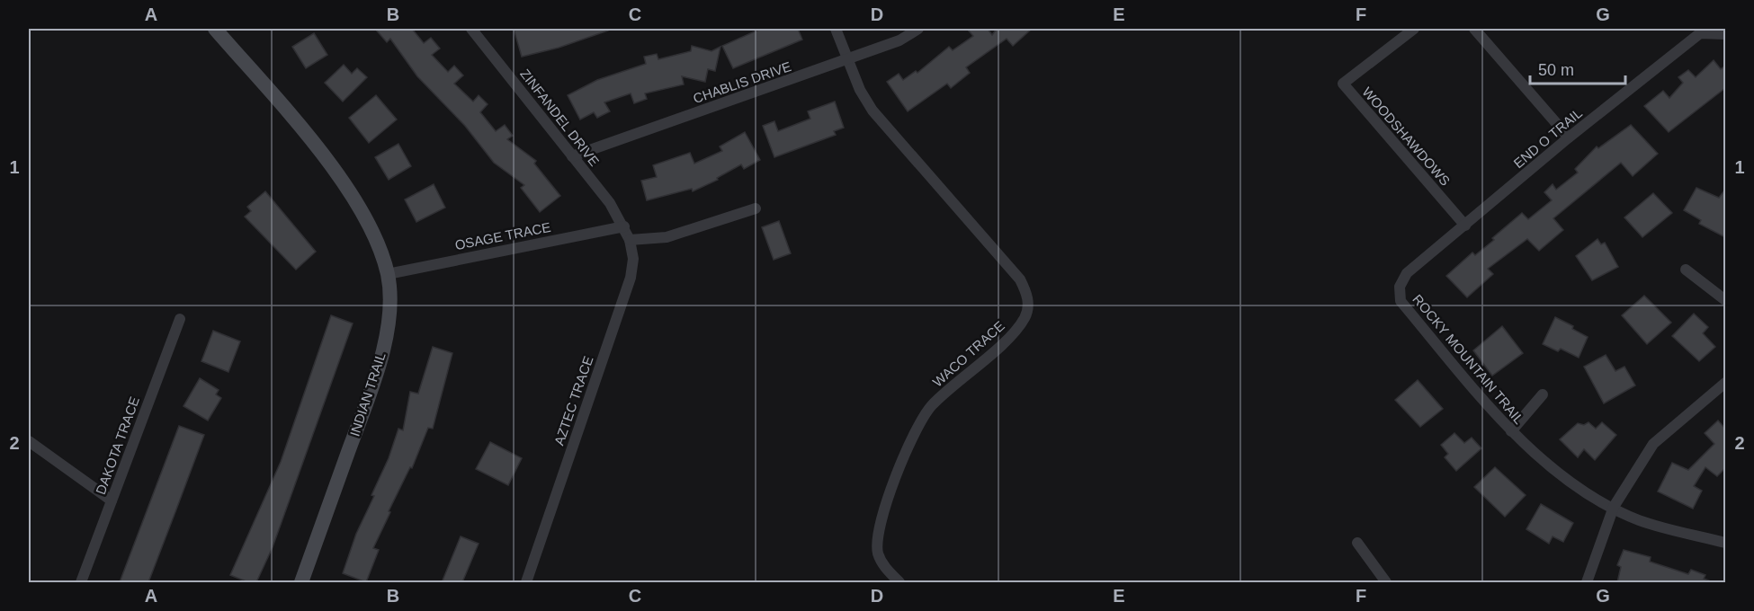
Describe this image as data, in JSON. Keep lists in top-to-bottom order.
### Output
{
  "streets": {
    "street": [
      "CHABLIS DRIVE",
      "ZINFANDEL DRIVE",
      "WOODSHAWDOWS",
      "END O TRAIL",
      "OSAGE TRACE",
      "WACO TRACE",
      "ROCKY MOUNTAIN TRAIL",
      "INDIAN TRAIL",
      "AZTEC TRACE",
      "DAKOTA TRACE"
    ]
  },
  "crossings": [
    ["CHABLIS DRIVE", "ZINFANDEL DRIVE"],
    ["CHABLIS DRIVE", "WACO TRACE"],
    ["ZINFANDEL DRIVE", "OSAGE TRACE"],
    ["ZINFANDEL DRIVE", "AZTEC TRACE"],
    ["WOODSHAWDOWS", "END O TRAIL"],
    ["END O TRAIL", "ROCKY MOUNTAIN TRAIL"],
    ["OSAGE TRACE", "INDIAN TRAIL"],
    ["OSAGE TRACE", "AZTEC TRACE"]
  ],
  "scale_bar": "50 m",
  "grid": {
    "columns": [
      "A",
      "B",
      "C",
      "D",
      "E",
      "F",
      "G"
    ],
    "rows": ["1", "2"]
  }
}
